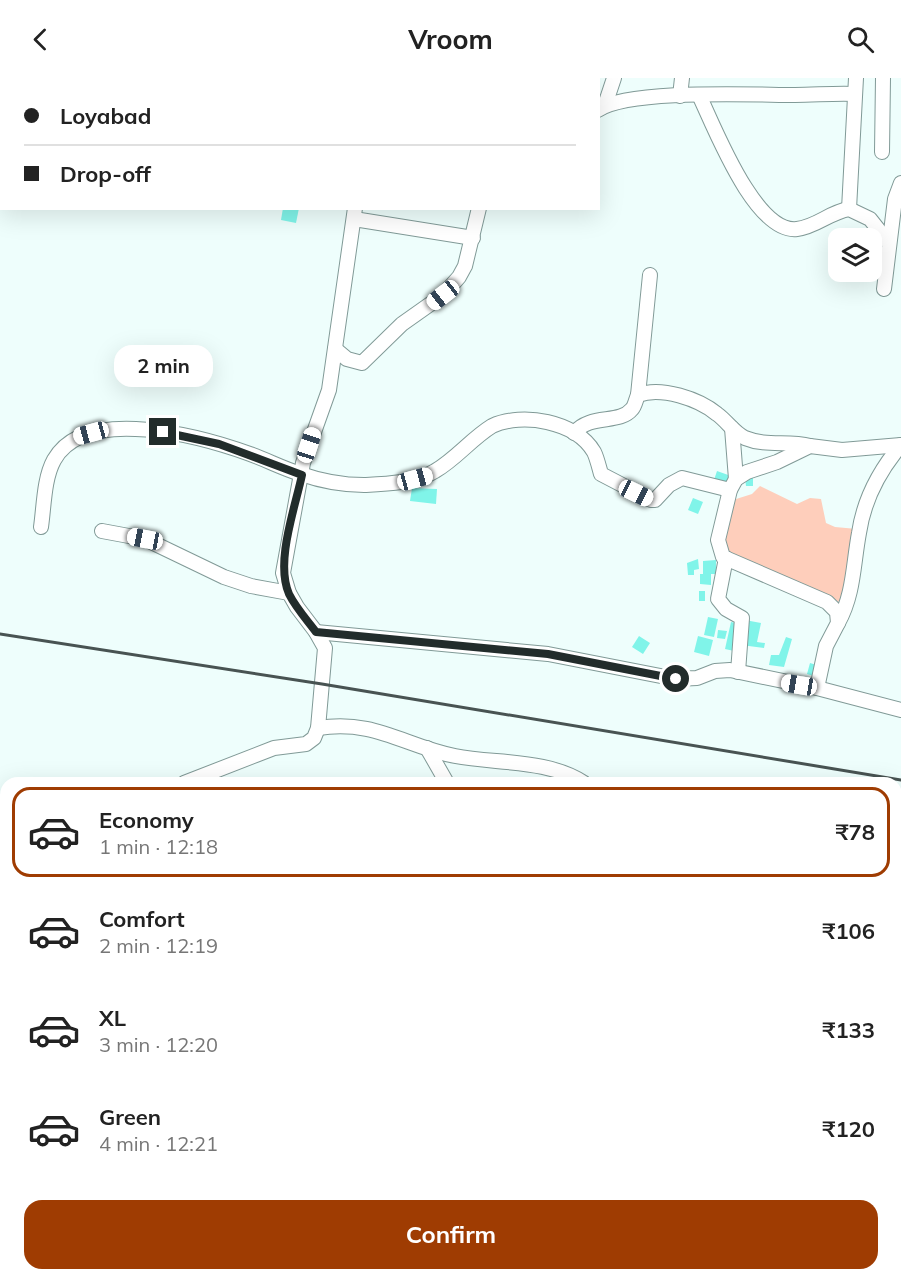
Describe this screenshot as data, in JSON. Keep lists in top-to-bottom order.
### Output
{
  "page": {
    "header": "Vroom",
    "banner": ["Loyabad", "Drop-off"],
    "bubble": "2 min",
    "list": [
      {
        "name": "Economy",
        "note": "1 min · 12:18",
        "value": "₹78"
      },
      {
        "name": "Comfort",
        "note": "2 min · 12:19",
        "value": "₹106"
      },
      {
        "name": "XL",
        "note": "3 min · 12:20",
        "value": "₹133"
      },
      {
        "name": "Green",
        "note": "4 min · 12:21",
        "value": "₹120"
      }
    ],
    "buttons": "Confirm"
  }
}
